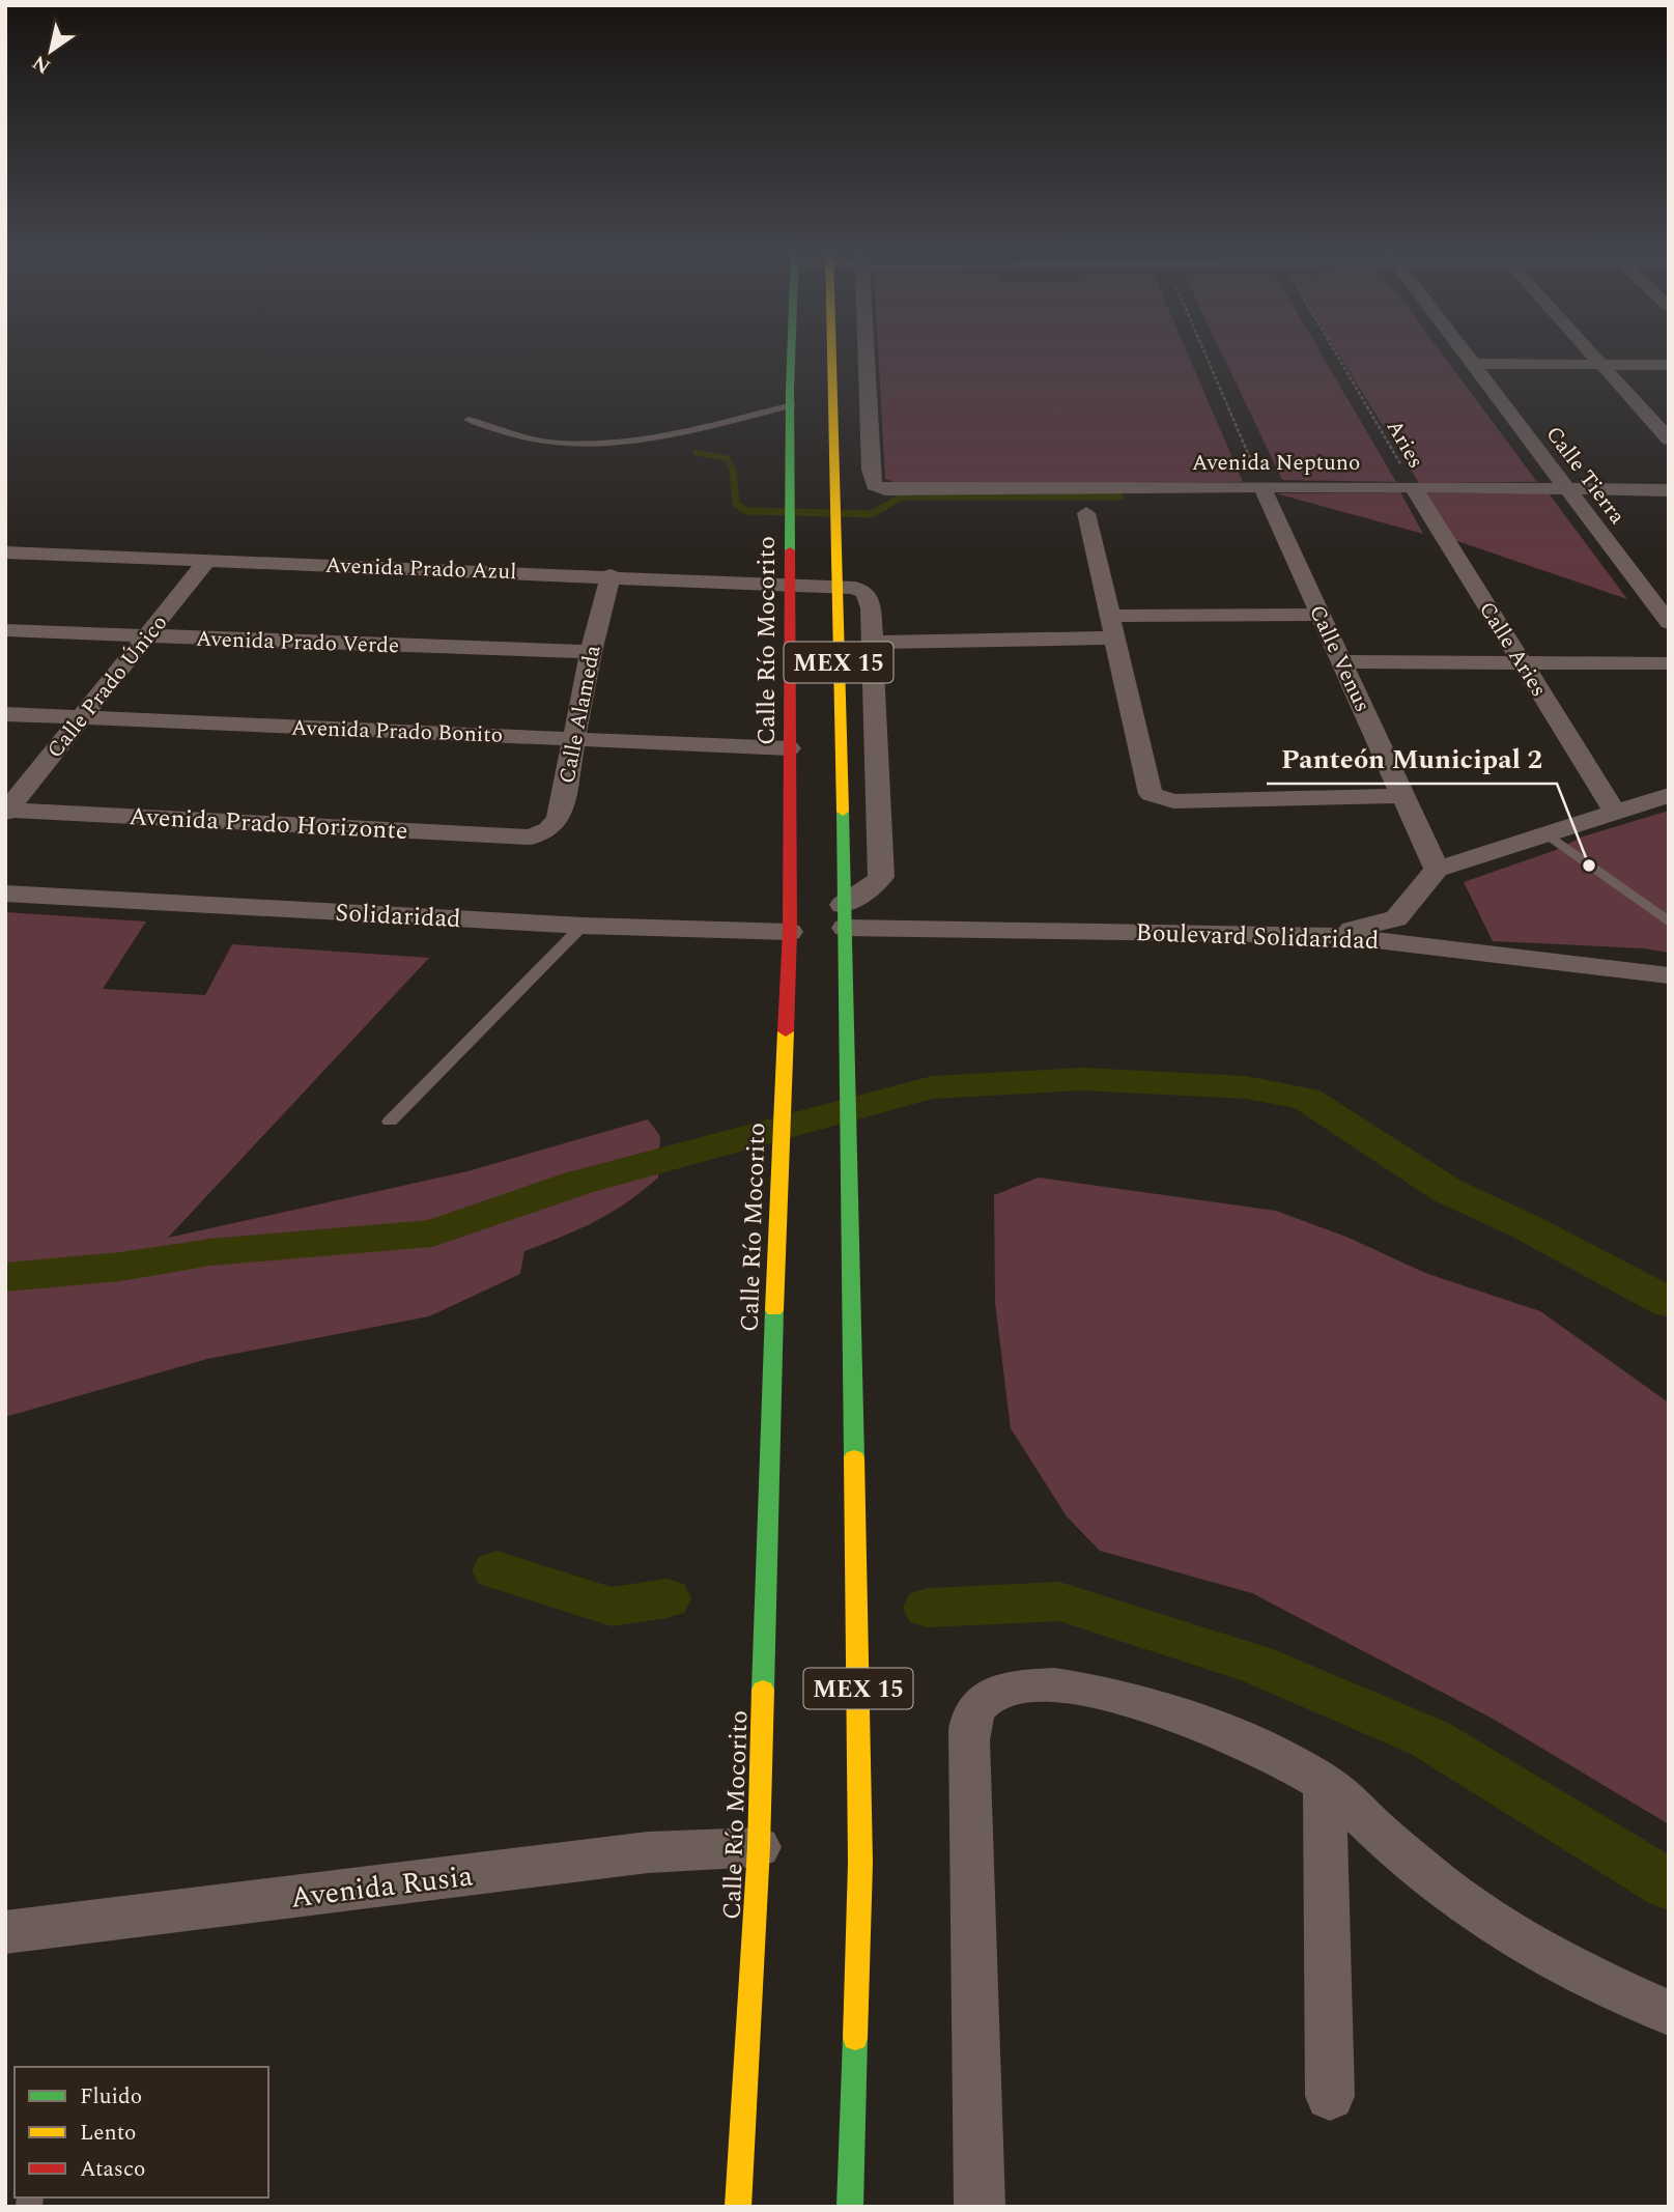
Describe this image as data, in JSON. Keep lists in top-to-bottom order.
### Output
{
  "streets": {
    "main road": ["Calle Río Mocorito", "MEX 15"],
    "street": [
      "Avenida Neptuno",
      "Calle Tierra",
      "Avenida Prado Azul",
      "Avenida Prado Verde",
      "Calle Aries",
      "Calle Venus",
      "Calle Prado Único",
      "Calle Alameda",
      "Avenida Prado Bonito",
      "Avenida Prado Horizonte",
      "Solidaridad",
      "Boulevard Solidaridad",
      "Avenida Rusia"
    ],
    "path": ["Aries"]
  },
  "crossings": [
    ["Aries", "Avenida Neptuno"],
    ["Aries", "Calle Aries"],
    ["Avenida Neptuno", "Calle Tierra"],
    ["Avenida Neptuno", "Calle Aries"],
    ["Avenida Neptuno", "Calle Venus"],
    ["Avenida Prado Azul", "Calle Río Mocorito"],
    ["Avenida Prado Azul", "MEX 15"],
    ["Avenida Prado Azul", "Calle Prado Único"],
    ["Avenida Prado Azul", "Calle Alameda"],
    ["Calle Río Mocorito", "Avenida Prado Bonito"],
    ["Calle Río Mocorito", "Solidaridad"],
    ["Calle Río Mocorito", "Avenida Rusia"],
    ["Avenida Prado Verde", "Calle Prado Único"],
    ["Avenida Prado Verde", "Calle Alameda"],
    ["MEX 15", "Boulevard Solidaridad"],
    ["Calle Prado Único", "Avenida Prado Bonito"],
    ["Calle Prado Único", "Avenida Prado Horizonte"],
    ["Calle Alameda", "Avenida Prado Bonito"],
    ["Calle Alameda", "Avenida Prado Horizonte"]
  ],
  "places": ["Panteón Municipal 2"],
  "legend": ["Fluido", "Lento", "Atasco"],
  "north": "bottom left"
}
